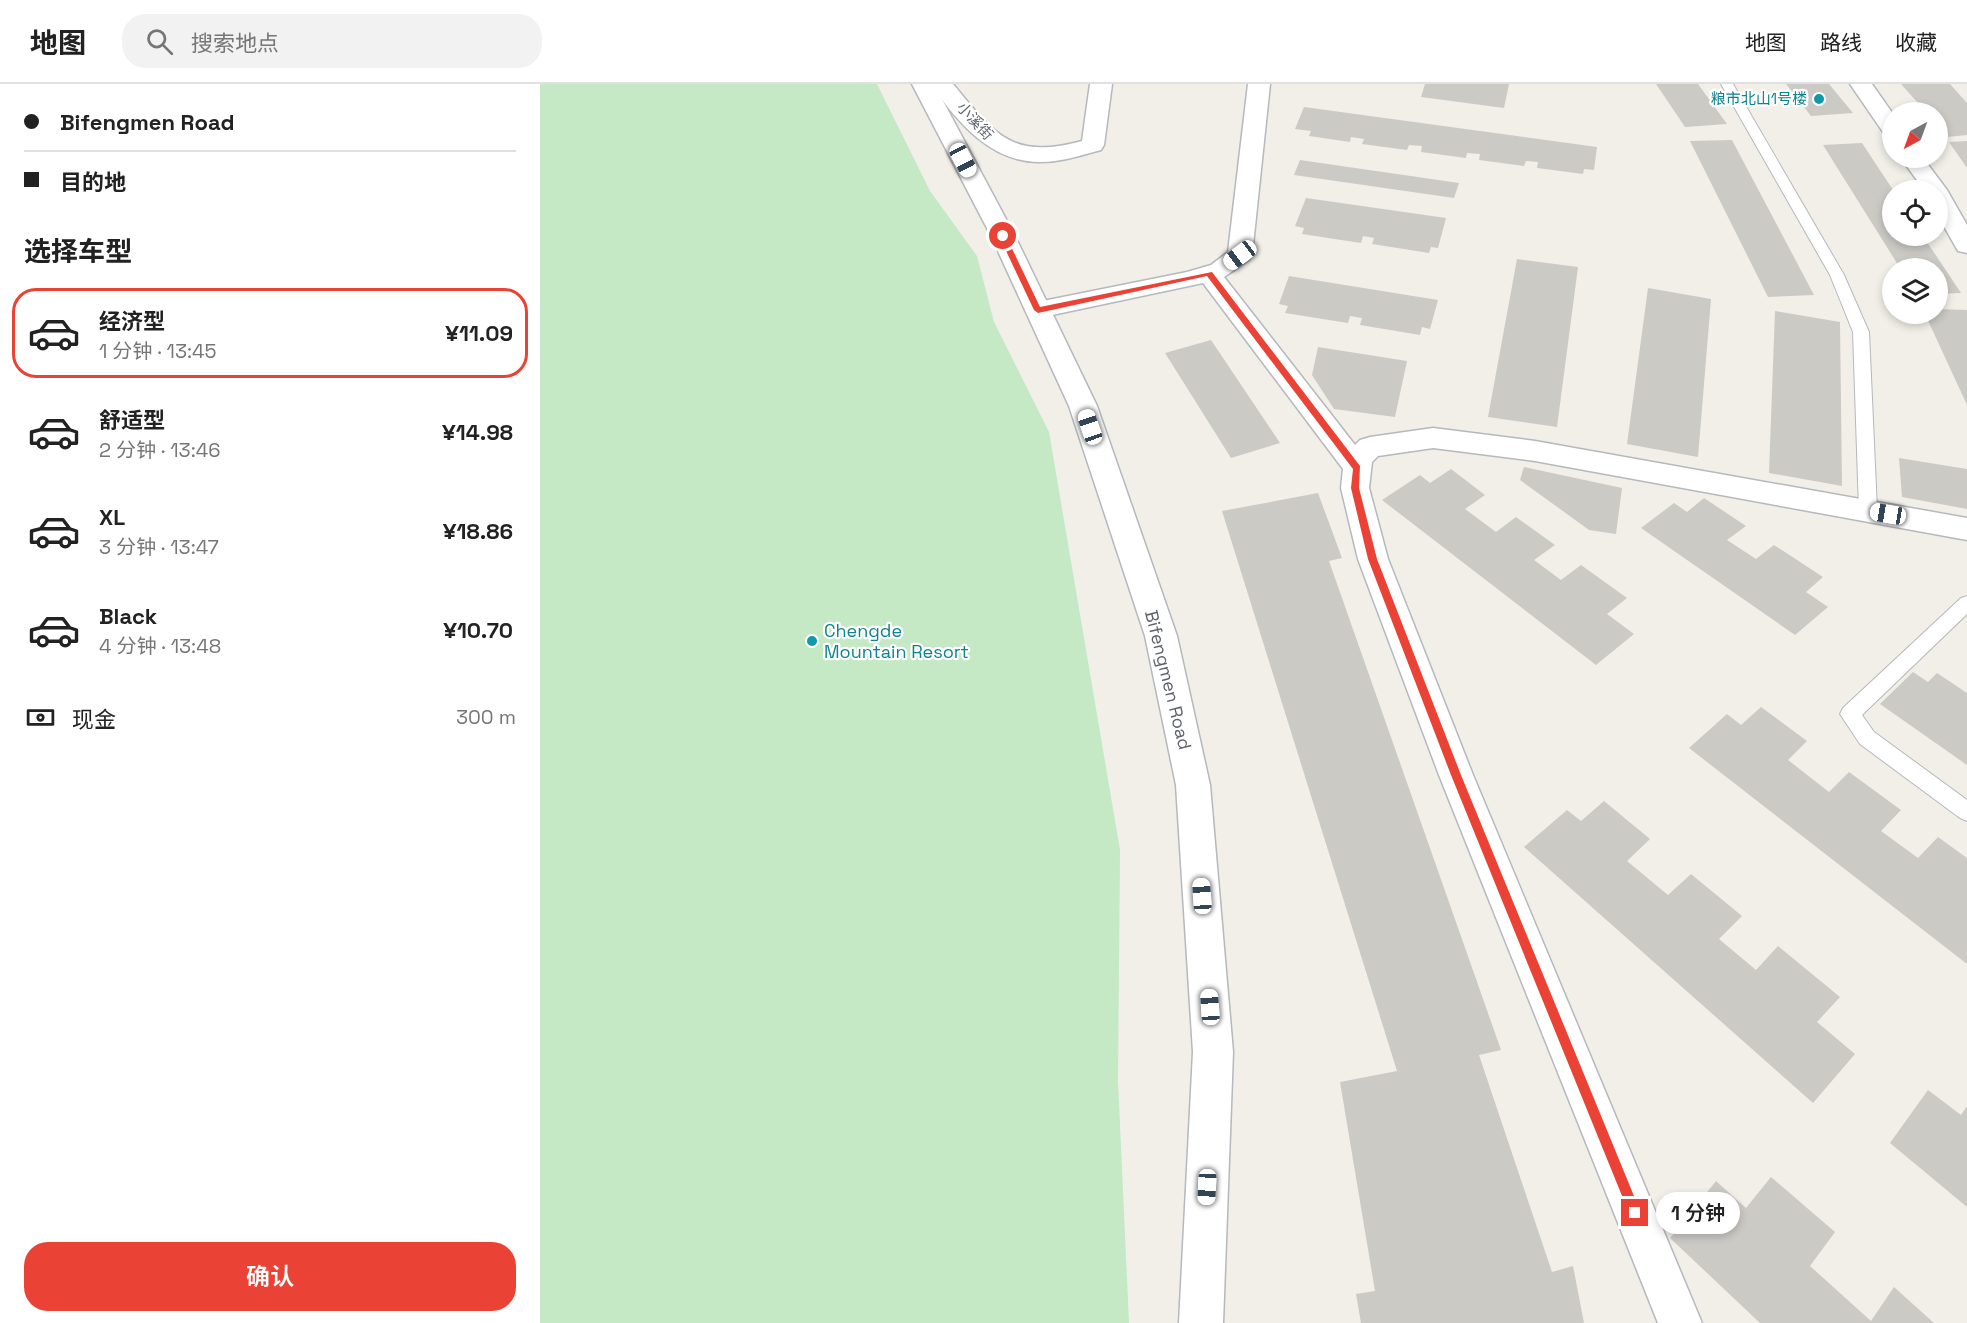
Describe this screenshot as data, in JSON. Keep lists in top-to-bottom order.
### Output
{
  "streets": {
    "street": ["小溪街", "Bifengmen Road"]
  },
  "places": ["粮市北山1号楼", "Chengde Mountain Resort"],
  "north": "bottom left",
  "page": {
    "header": "地图",
    "search": "搜索地点",
    "nav": ["地图", "路线", "收藏"],
    "banner": ["Bifengmen Road", "目的地"],
    "heading": "选择车型",
    "list": [
      {
        "name": "经济型",
        "note": "1 分钟 · 13:45",
        "value": "¥11.09"
      },
      {
        "name": "舒适型",
        "note": "2 分钟 · 13:46",
        "value": "¥14.98"
      },
      {
        "name": "XL",
        "note": "3 分钟 · 13:47",
        "value": "¥18.86"
      },
      {
        "name": "Black",
        "note": "4 分钟 · 13:48",
        "value": "¥10.70"
      }
    ],
    "pay": ["现金", "300 m"],
    "bubble": "1 分钟",
    "buttons": "确认"
  }
}
